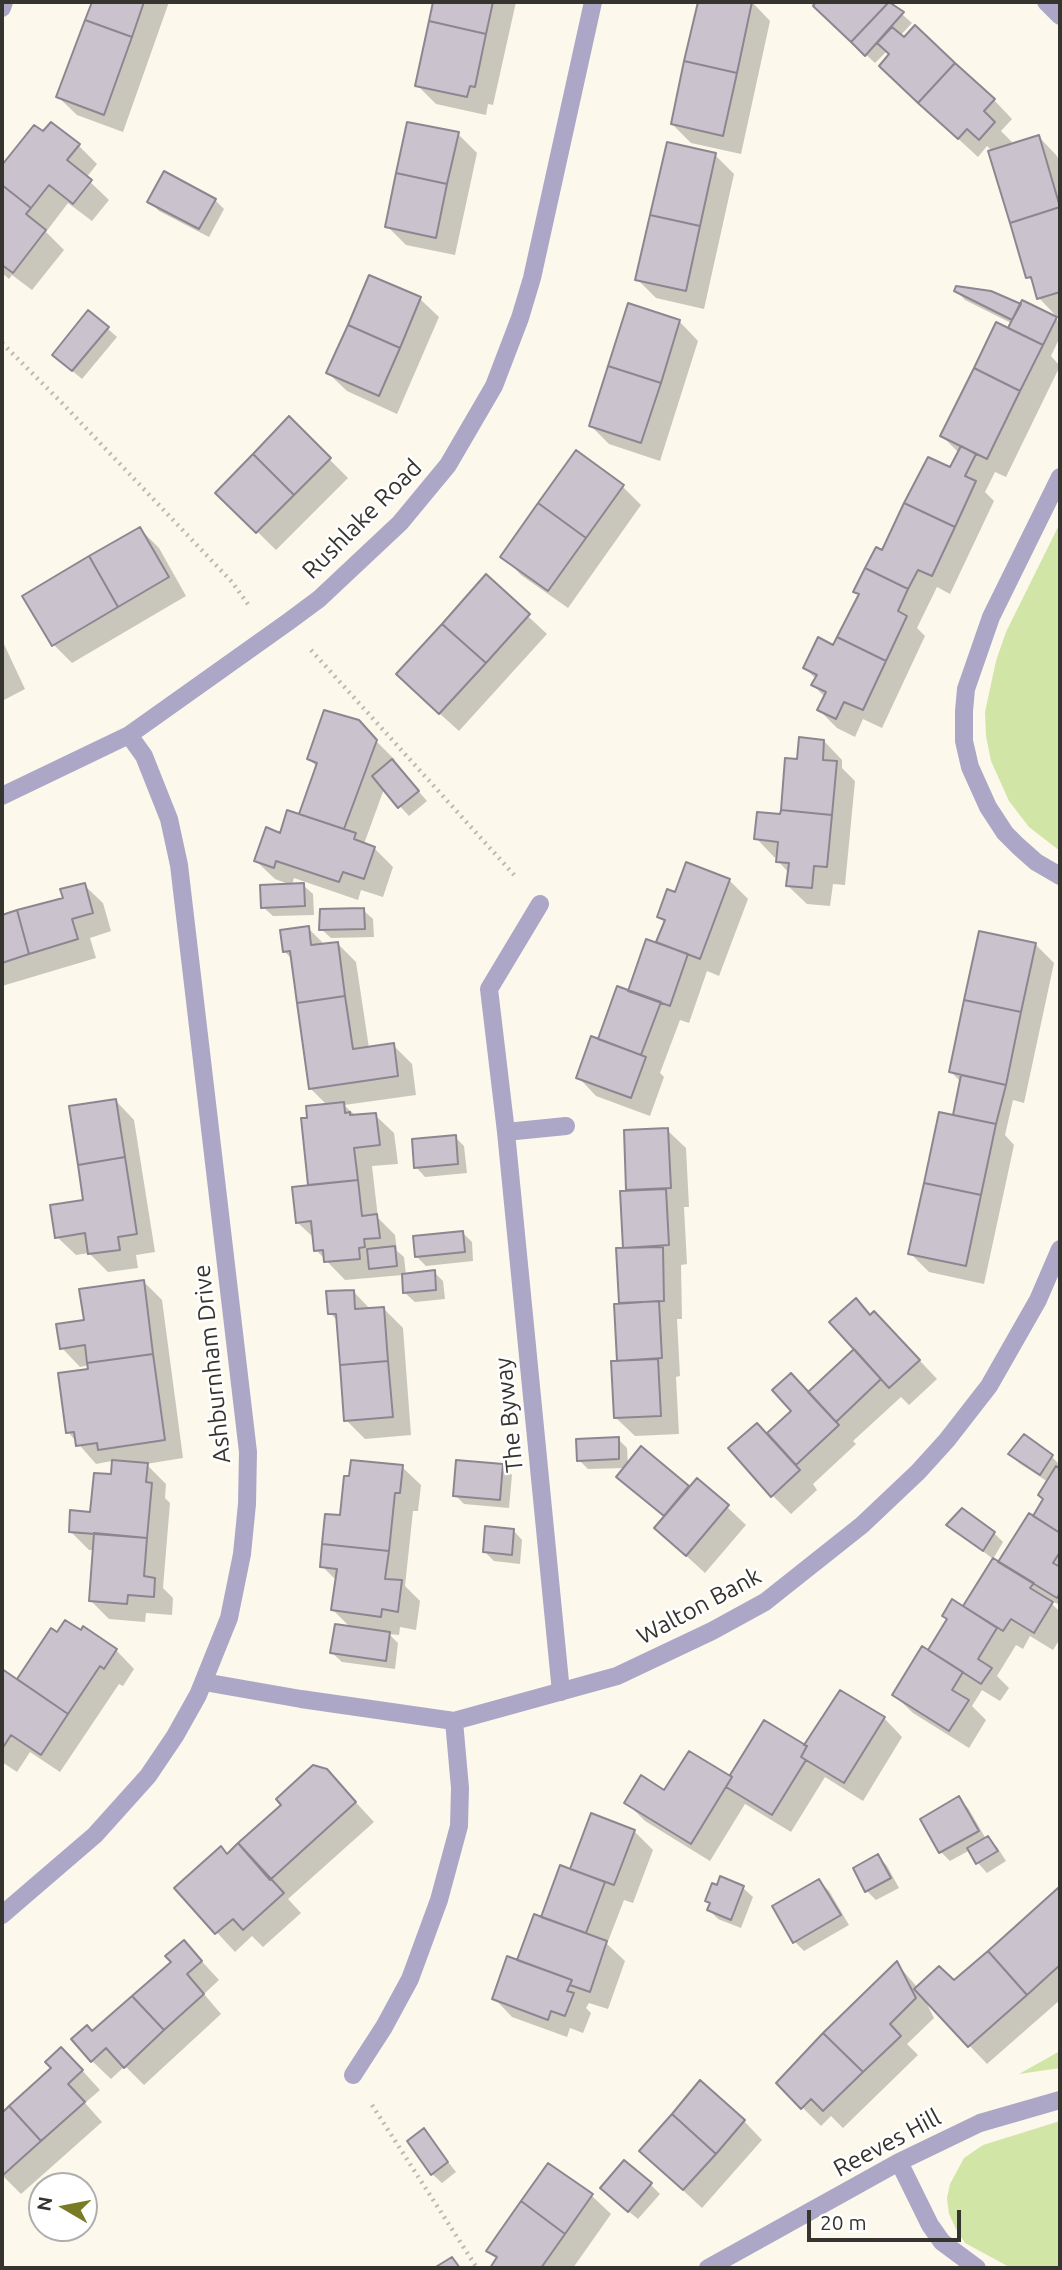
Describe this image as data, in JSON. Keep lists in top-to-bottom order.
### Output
{
  "streets": {
    "street": [
      "Rushlake Road",
      "Ashburnham Drive",
      "The Byway",
      "Walton Bank",
      "Reeves Hill"
    ]
  },
  "crossings": [
    ["Rushlake Road", "Ashburnham Drive"],
    ["Ashburnham Drive", "Walton Bank"],
    ["The Byway", "Walton Bank"]
  ],
  "scale_bar": "20 m",
  "north": "left"
}
